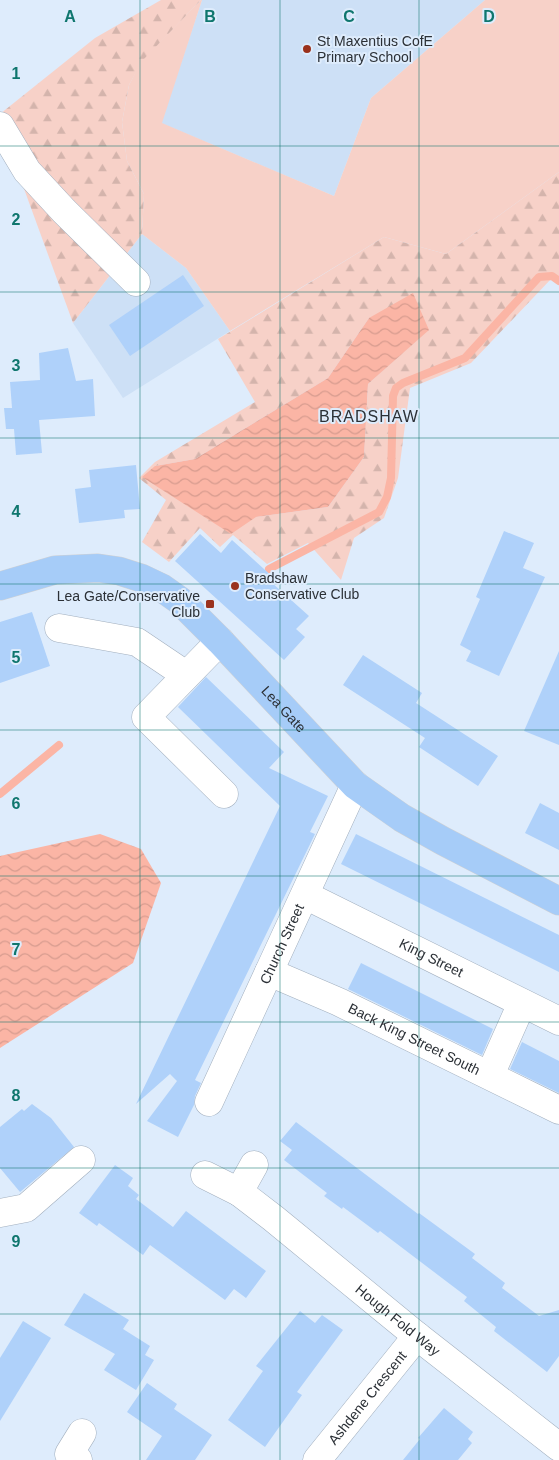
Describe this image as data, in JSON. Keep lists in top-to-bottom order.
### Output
{
  "streets": {
    "main road": ["Lea Gate"],
    "street": [
      "Church Street",
      "King Street",
      "Back King Street South",
      "Hough Fold Way",
      "Ashdene Crescent"
    ]
  },
  "crossings": [
    ["Lea Gate", "Church Street"],
    ["Church Street", "King Street"],
    ["Church Street", "Back King Street South"],
    ["Hough Fold Way", "Ashdene Crescent"]
  ],
  "districts": ["BRADSHAW"],
  "places": {
    "other": ["St Maxentius CofE Primary School", "Bradshaw Conservative Club"],
    "transit": ["Lea Gate/Conservative Club"]
  },
  "grid": {
    "columns": [
      "A",
      "B",
      "C",
      "D"
    ],
    "rows": [
      "1",
      "2",
      "3",
      "4",
      "5",
      "6",
      "7",
      "8",
      "9"
    ]
  }
}
